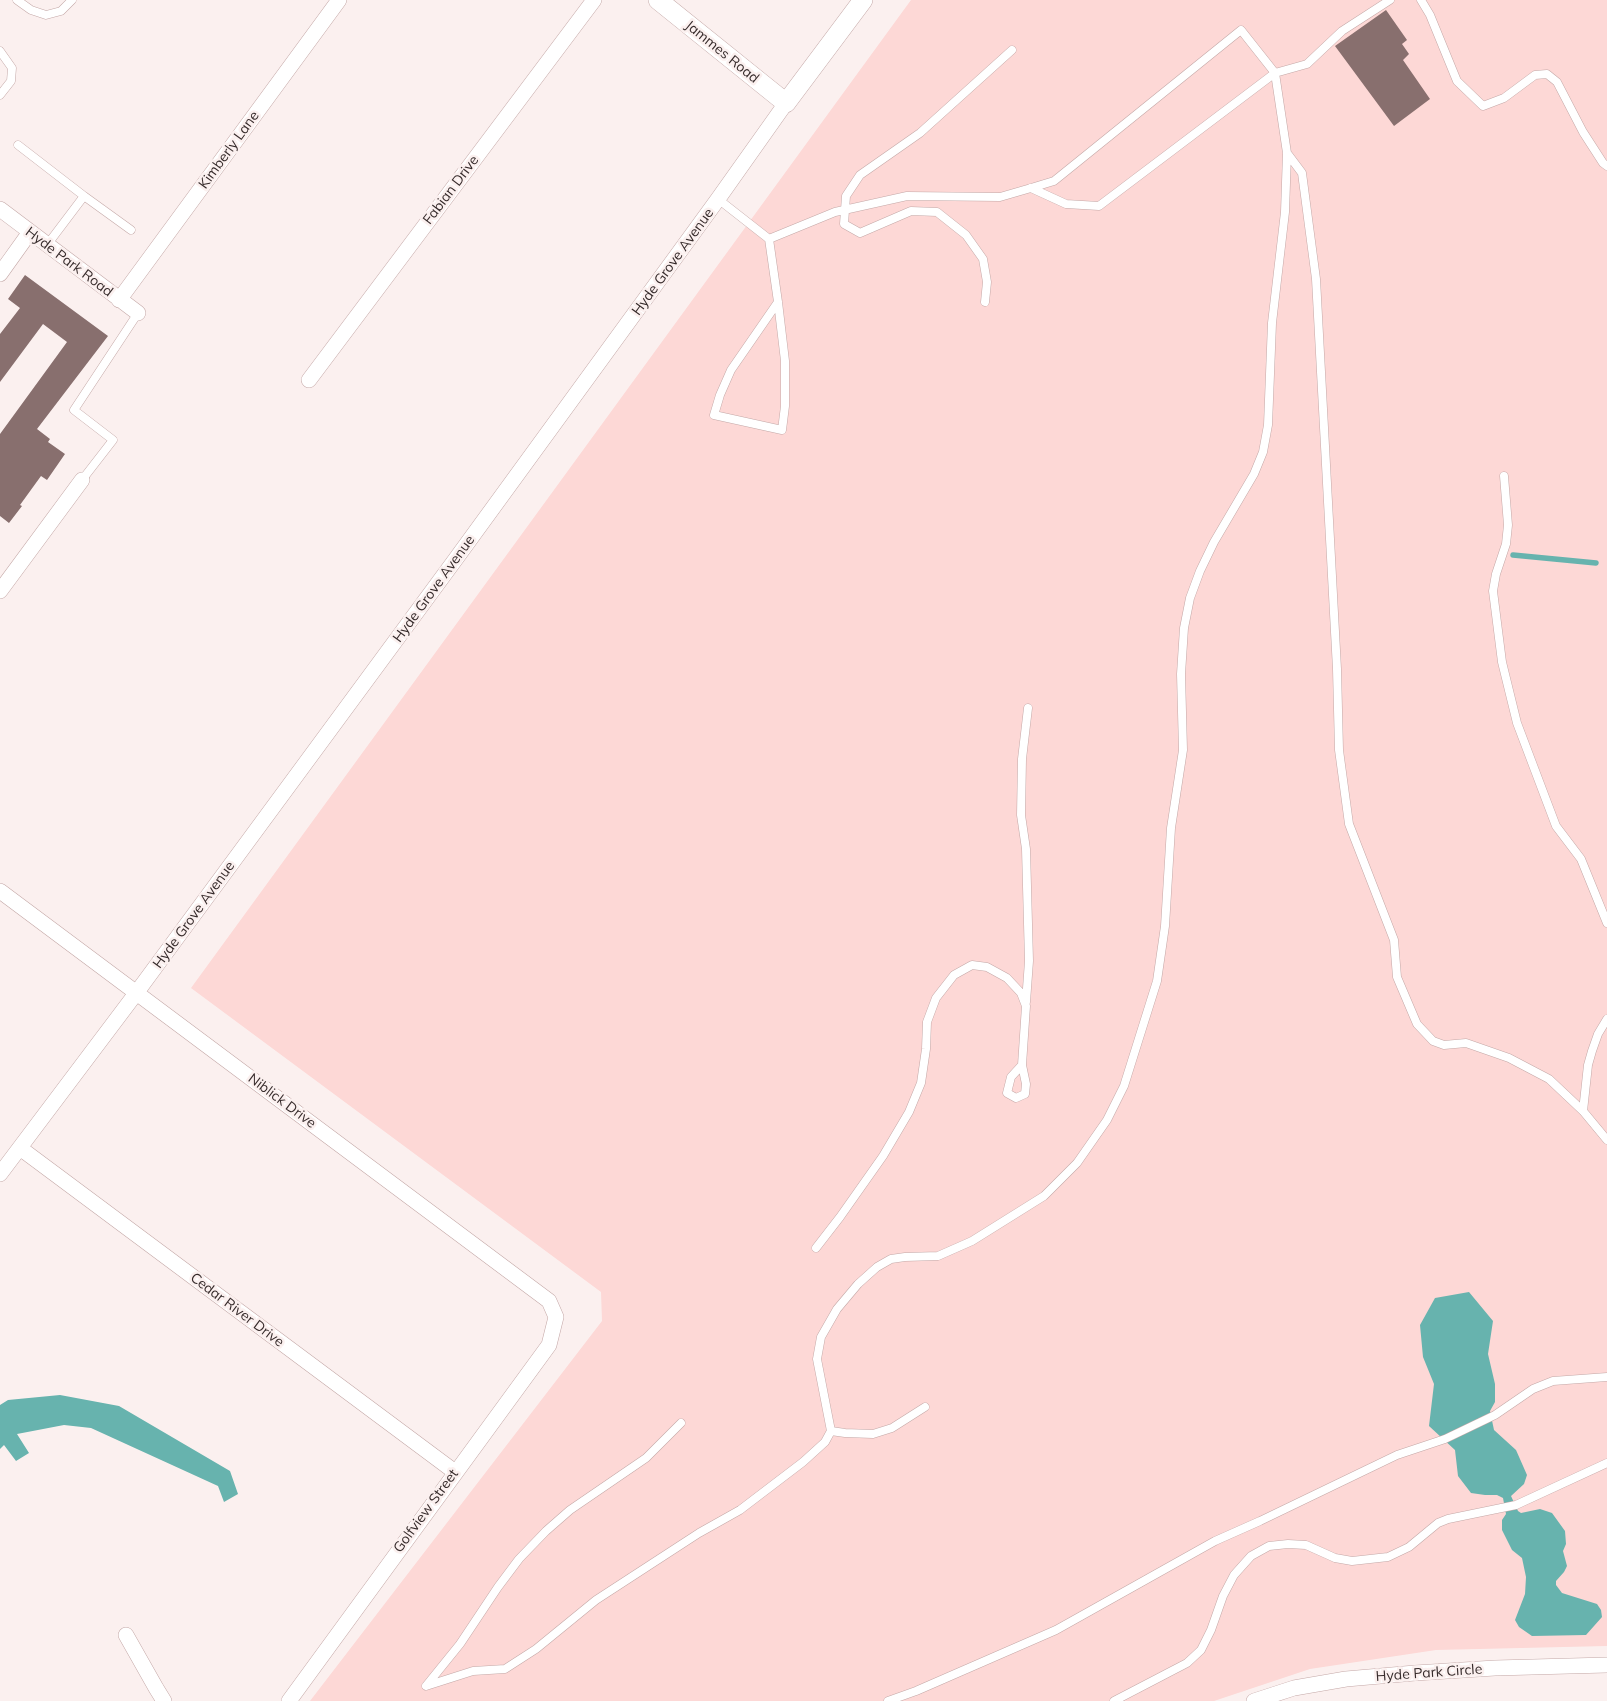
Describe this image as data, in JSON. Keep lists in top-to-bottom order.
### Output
{
  "streets": {
    "street": [
      "Jammes Road",
      "Kimberly Lane",
      "Fabian Drive",
      "Hyde Park Road",
      "Hyde Grove Avenue",
      "Niblick Drive",
      "Cedar River Drive",
      "Golfview Street",
      "Hyde Park Circle"
    ]
  },
  "crossings": [
    ["Jammes Road", "Hyde Grove Avenue"],
    ["Kimberly Lane", "Hyde Park Road"],
    ["Hyde Grove Avenue", "Niblick Drive"],
    ["Hyde Grove Avenue", "Cedar River Drive"],
    ["Niblick Drive", "Golfview Street"],
    ["Cedar River Drive", "Golfview Street"]
  ]
}
